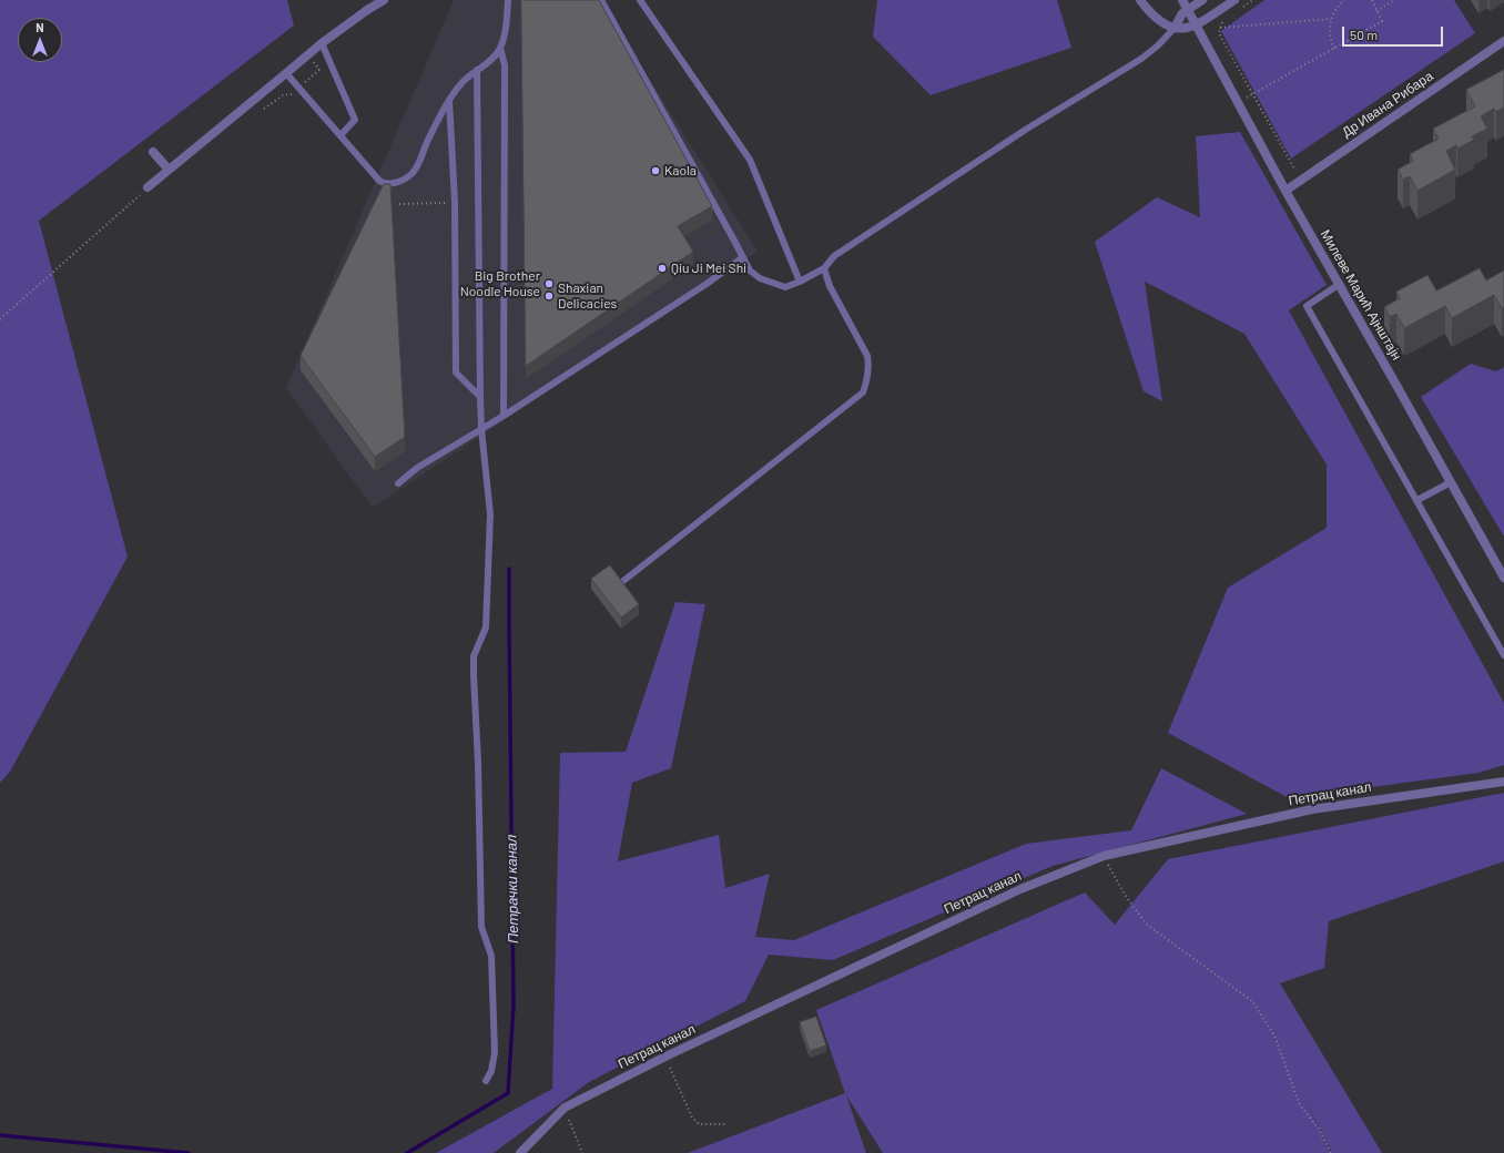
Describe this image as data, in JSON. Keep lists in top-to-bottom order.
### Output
{
  "streets": {
    "street": ["Др Ивана Рибара", "Милеве Марић Ајнштајн", "Петрац канал"]
  },
  "crossings": [
    ["Др Ивана Рибара", "Милеве Марић Ајнштајн"]
  ],
  "water": ["Петрачки канал"],
  "places": [
    "Kaola",
    "Qiu Ji Mei Shi",
    "Big Brother Noodle House",
    "Shaxian Delicacies"
  ],
  "scale_bar": "50 m",
  "north": "top"
}
